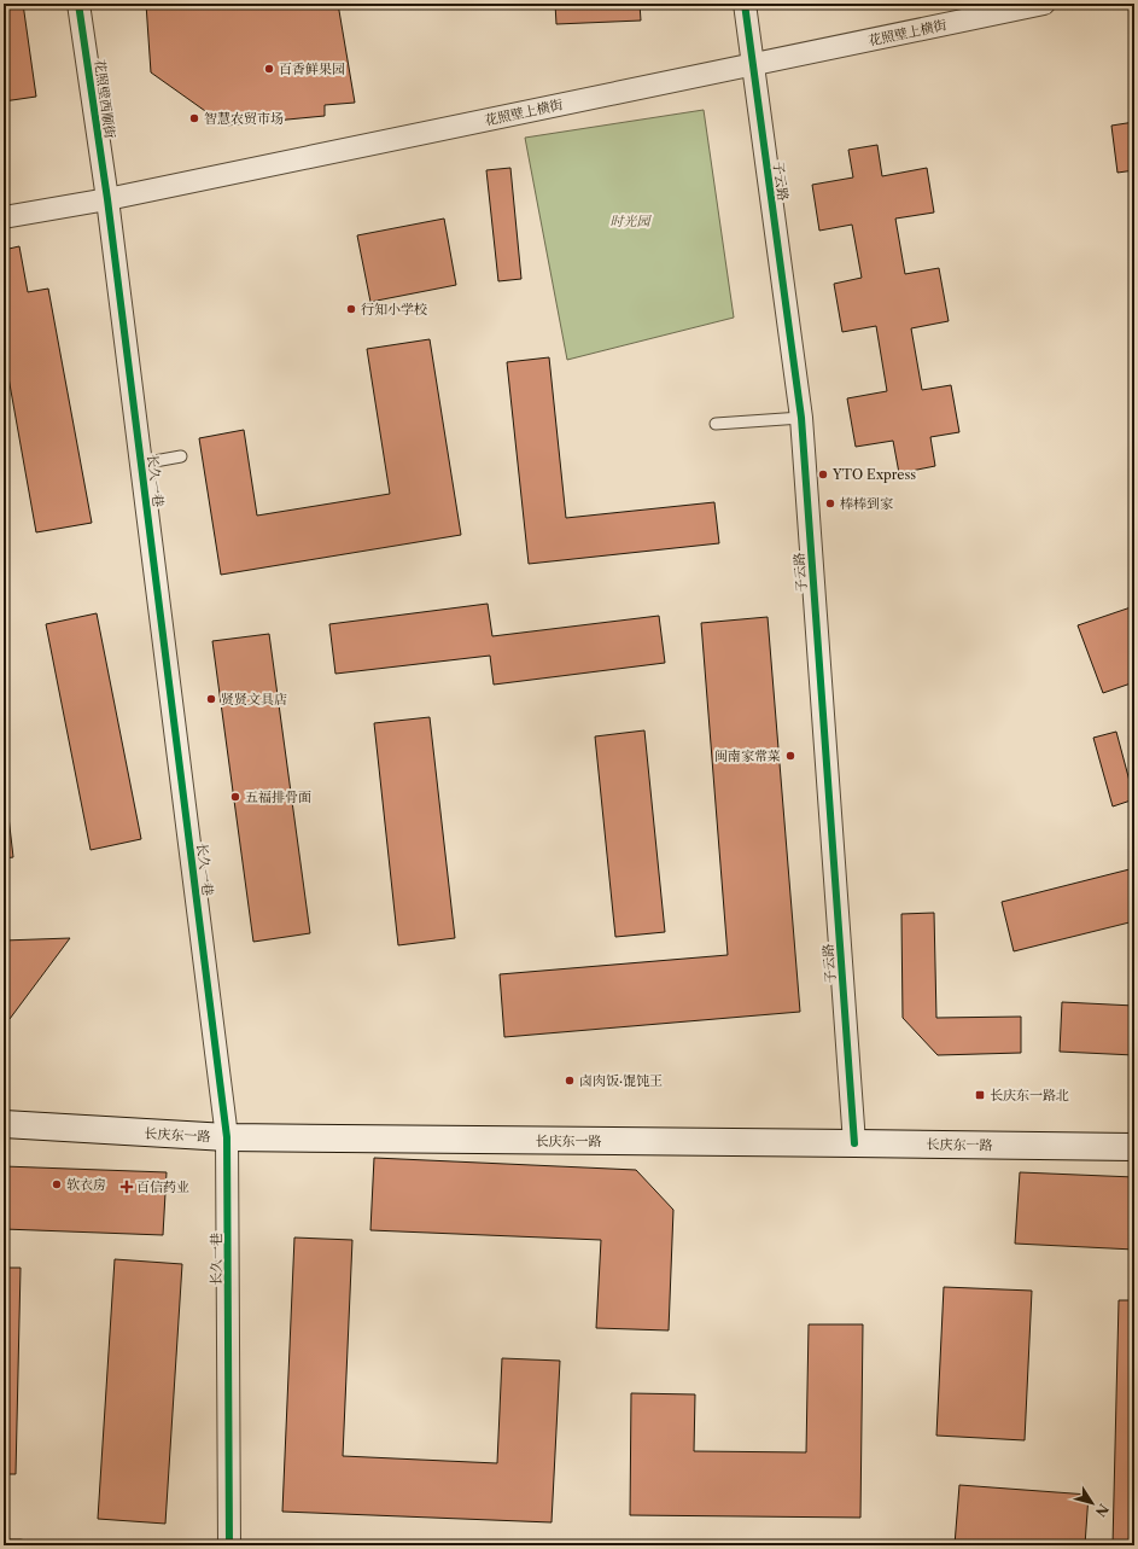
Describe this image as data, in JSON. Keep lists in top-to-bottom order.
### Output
{
  "streets": {
    "main road": ["长庆东一路"],
    "street": [
      "花照壁上横街",
      "花照壁西顺街",
      "子云路",
      "长久一巷"
    ]
  },
  "crossings": [
    ["花照壁上横街", "花照壁西顺街"],
    ["花照壁上横街", "子云路"],
    ["花照壁上横街", "长久一巷"],
    ["花照壁西顺街", "长久一巷"],
    ["子云路", "长庆东一路"],
    ["长久一巷", "长庆东一路"]
  ],
  "parks": ["时光园"],
  "places": {
    "other": [
      "百香鲜果园",
      "智慧农贸市场",
      "行知小学校",
      "YTO Express",
      "棒棒到家",
      "贤贤文具店",
      "闽南家常菜",
      "五福排骨面",
      "卤肉饭·馄饨王",
      "软衣房"
    ],
    "transit": ["长庆东一路北"],
    "health": ["百信药业"]
  },
  "north": "bottom right"
}
